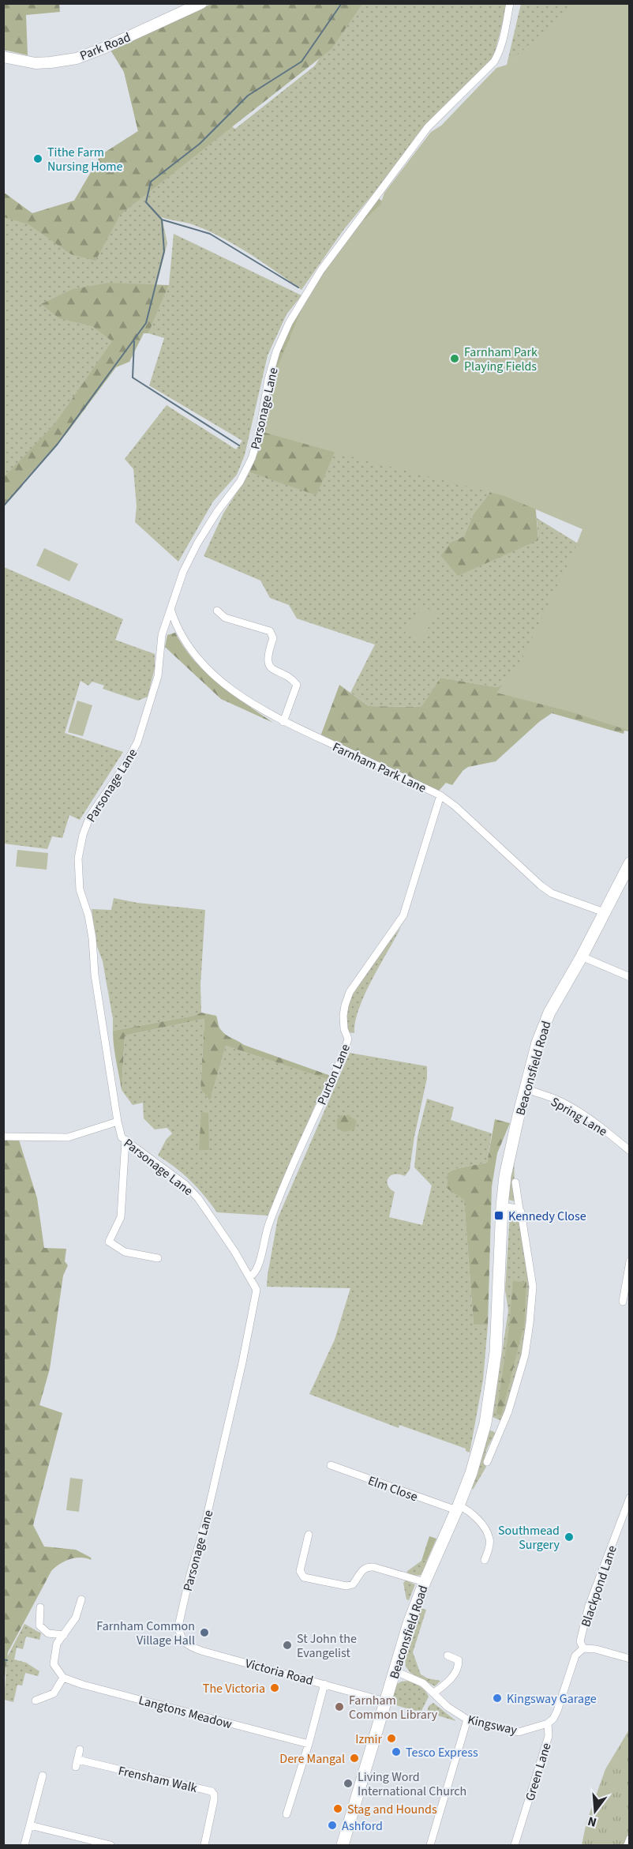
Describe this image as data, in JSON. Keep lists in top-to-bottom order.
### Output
{
  "streets": {
    "main road": ["Park Road", "Beaconsfield Road"],
    "street": [
      "Parsonage Lane",
      "Farnham Park Lane",
      "Purton Lane",
      "Spring Lane",
      "Elm Close",
      "Blackpond Lane",
      "Victoria Road",
      "Langtons Meadow",
      "Kingsway",
      "Green Lane",
      "Frensham Walk"
    ]
  },
  "crossings": [
    ["Parsonage Lane", "Farnham Park Lane"],
    ["Parsonage Lane", "Purton Lane"],
    ["Parsonage Lane", "Victoria Road"],
    ["Farnham Park Lane", "Beaconsfield Road"],
    ["Farnham Park Lane", "Purton Lane"],
    ["Beaconsfield Road", "Spring Lane"],
    ["Beaconsfield Road", "Elm Close"],
    ["Beaconsfield Road", "Victoria Road"],
    ["Beaconsfield Road", "Kingsway"],
    ["Blackpond Lane", "Green Lane"],
    ["Kingsway", "Green Lane"]
  ],
  "places": {
    "other": [
      "Tithe Farm Nursing Home",
      "Farnham Park Playing Fields",
      "Southmead Surgery",
      "Farnham Common Village Hall",
      "St John the Evangelist",
      "The Victoria",
      "Kingsway Garage",
      "Farnham Common Library",
      "Izmir",
      "Tesco Express",
      "Dere Mangal",
      "Living Word International Church",
      "Stag and Hounds",
      "Ashford"
    ],
    "transit": ["Kennedy Close"]
  },
  "north": "bottom"
}
